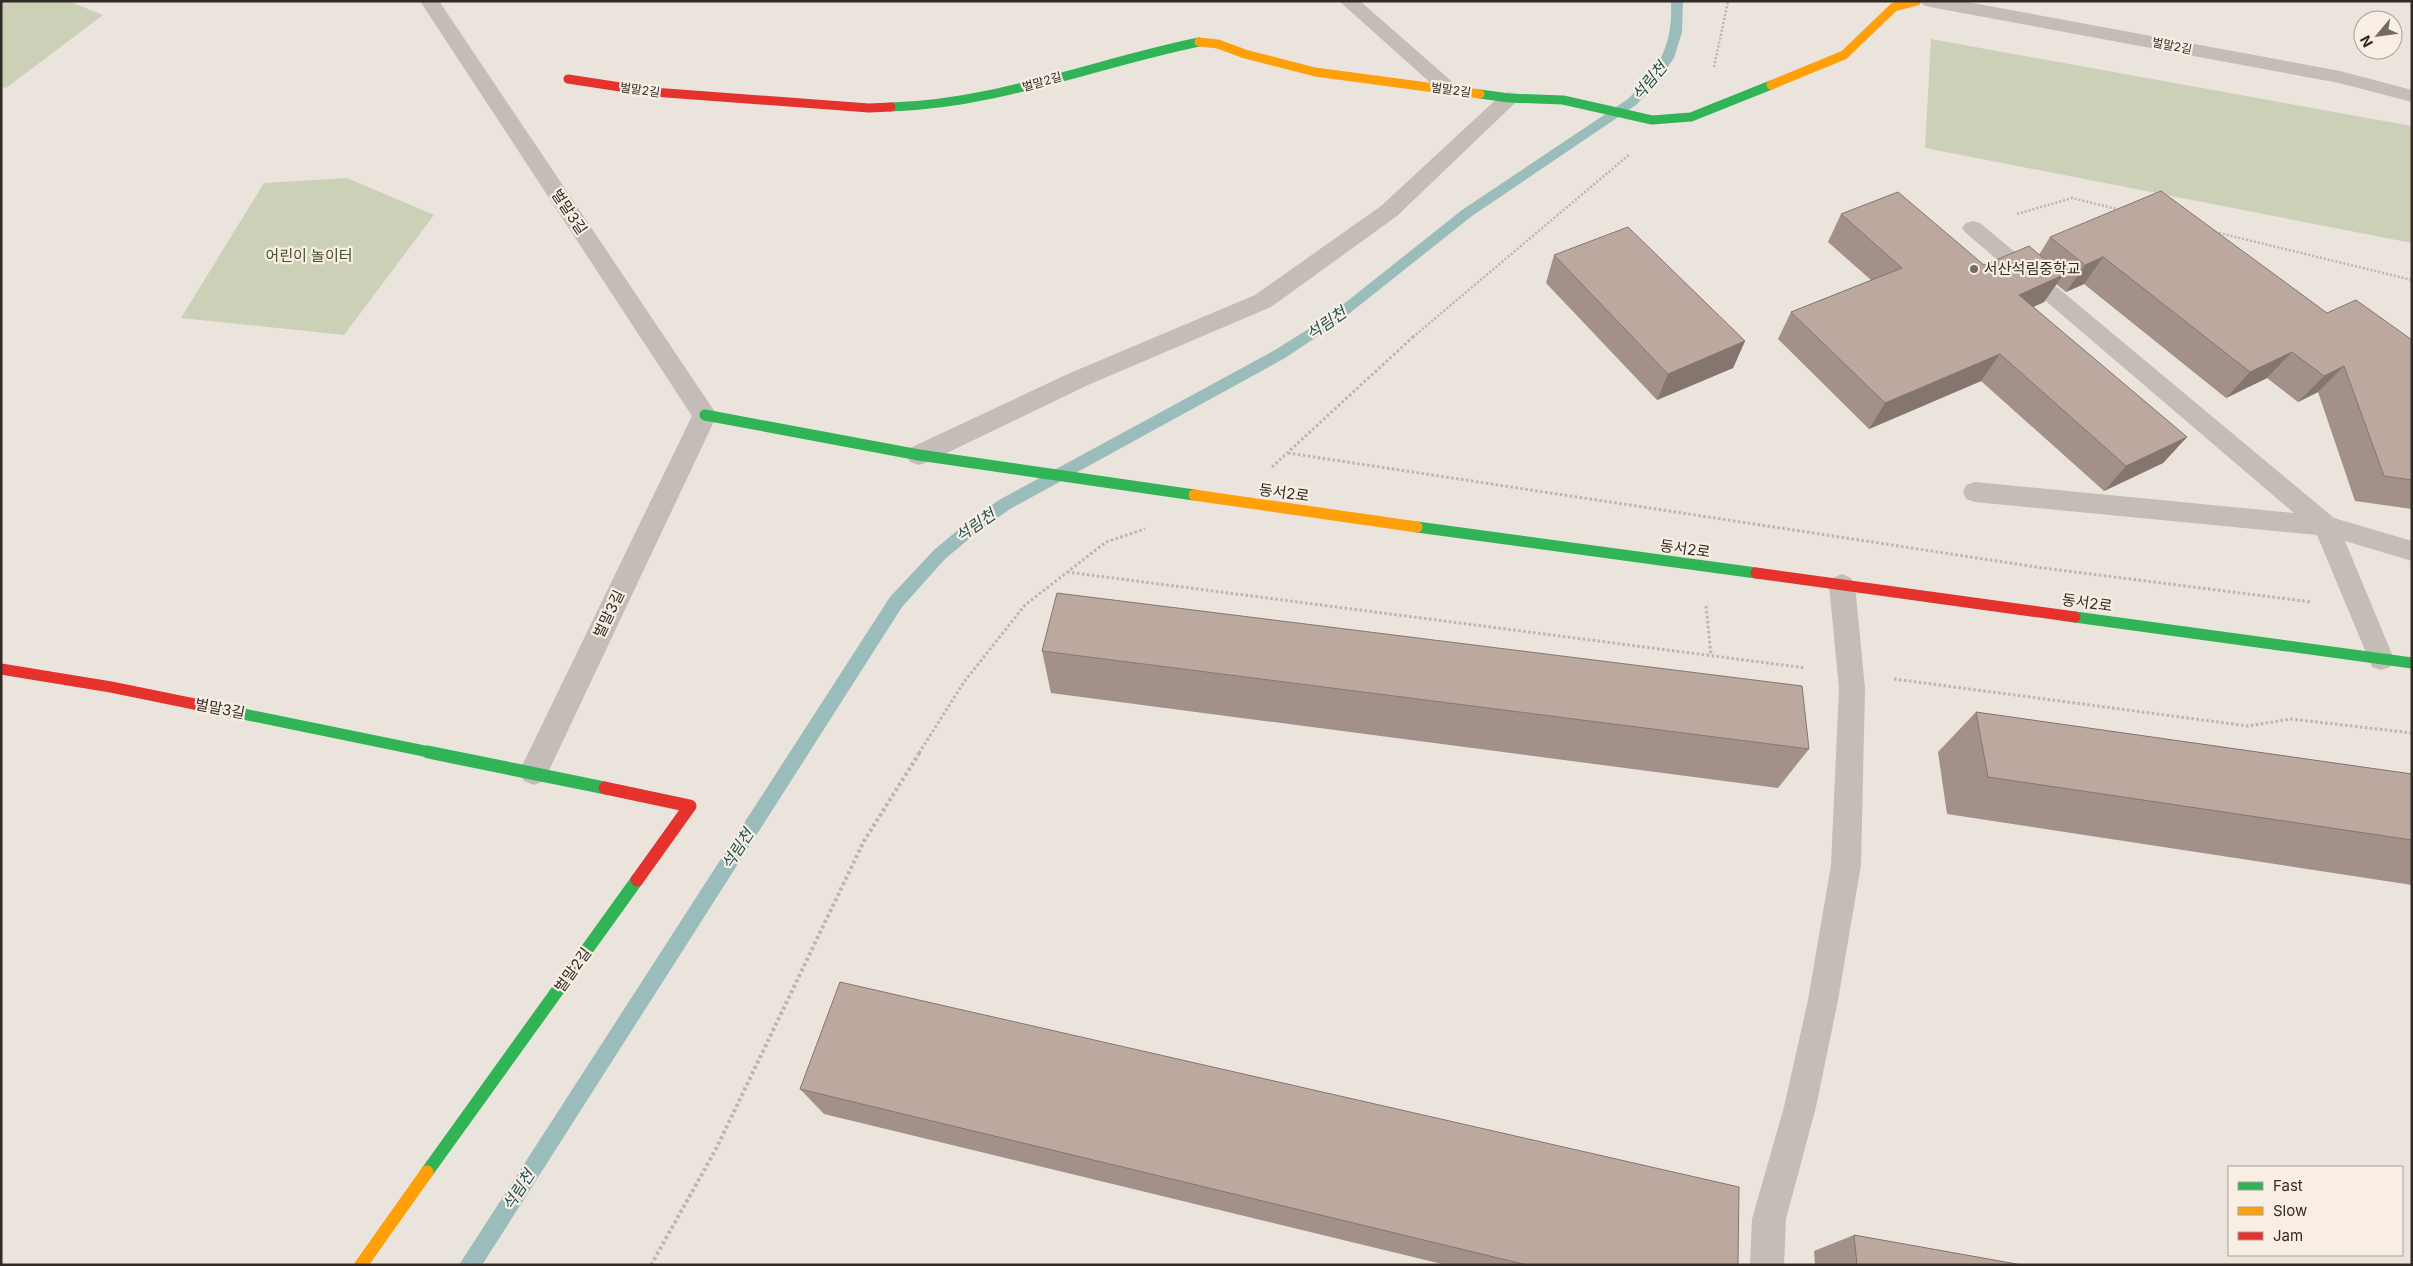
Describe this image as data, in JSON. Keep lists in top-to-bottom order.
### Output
{
  "streets": {
    "street": ["벌말2길", "벌말3길", "동서2로"]
  },
  "crossings": [
    ["벌말2길", "벌말3길"],
    ["벌말3길", "동서2로"]
  ],
  "water": ["석림천"],
  "parks": ["어린이 놀이터"],
  "places": ["서산석림중학교"],
  "legend": ["Fast", "Slow", "Jam"],
  "north": "bottom left"
}
